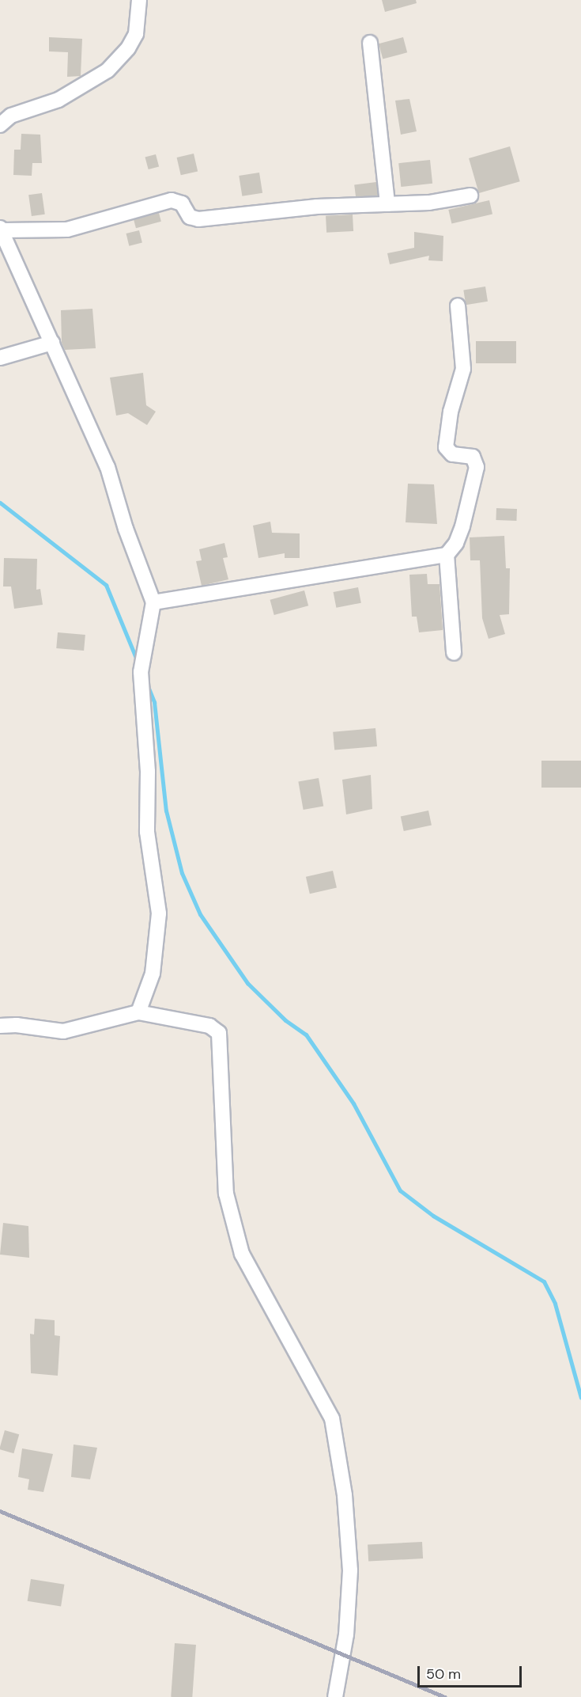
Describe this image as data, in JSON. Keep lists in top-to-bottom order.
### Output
{
  "scale_bar": "50 m"
}
